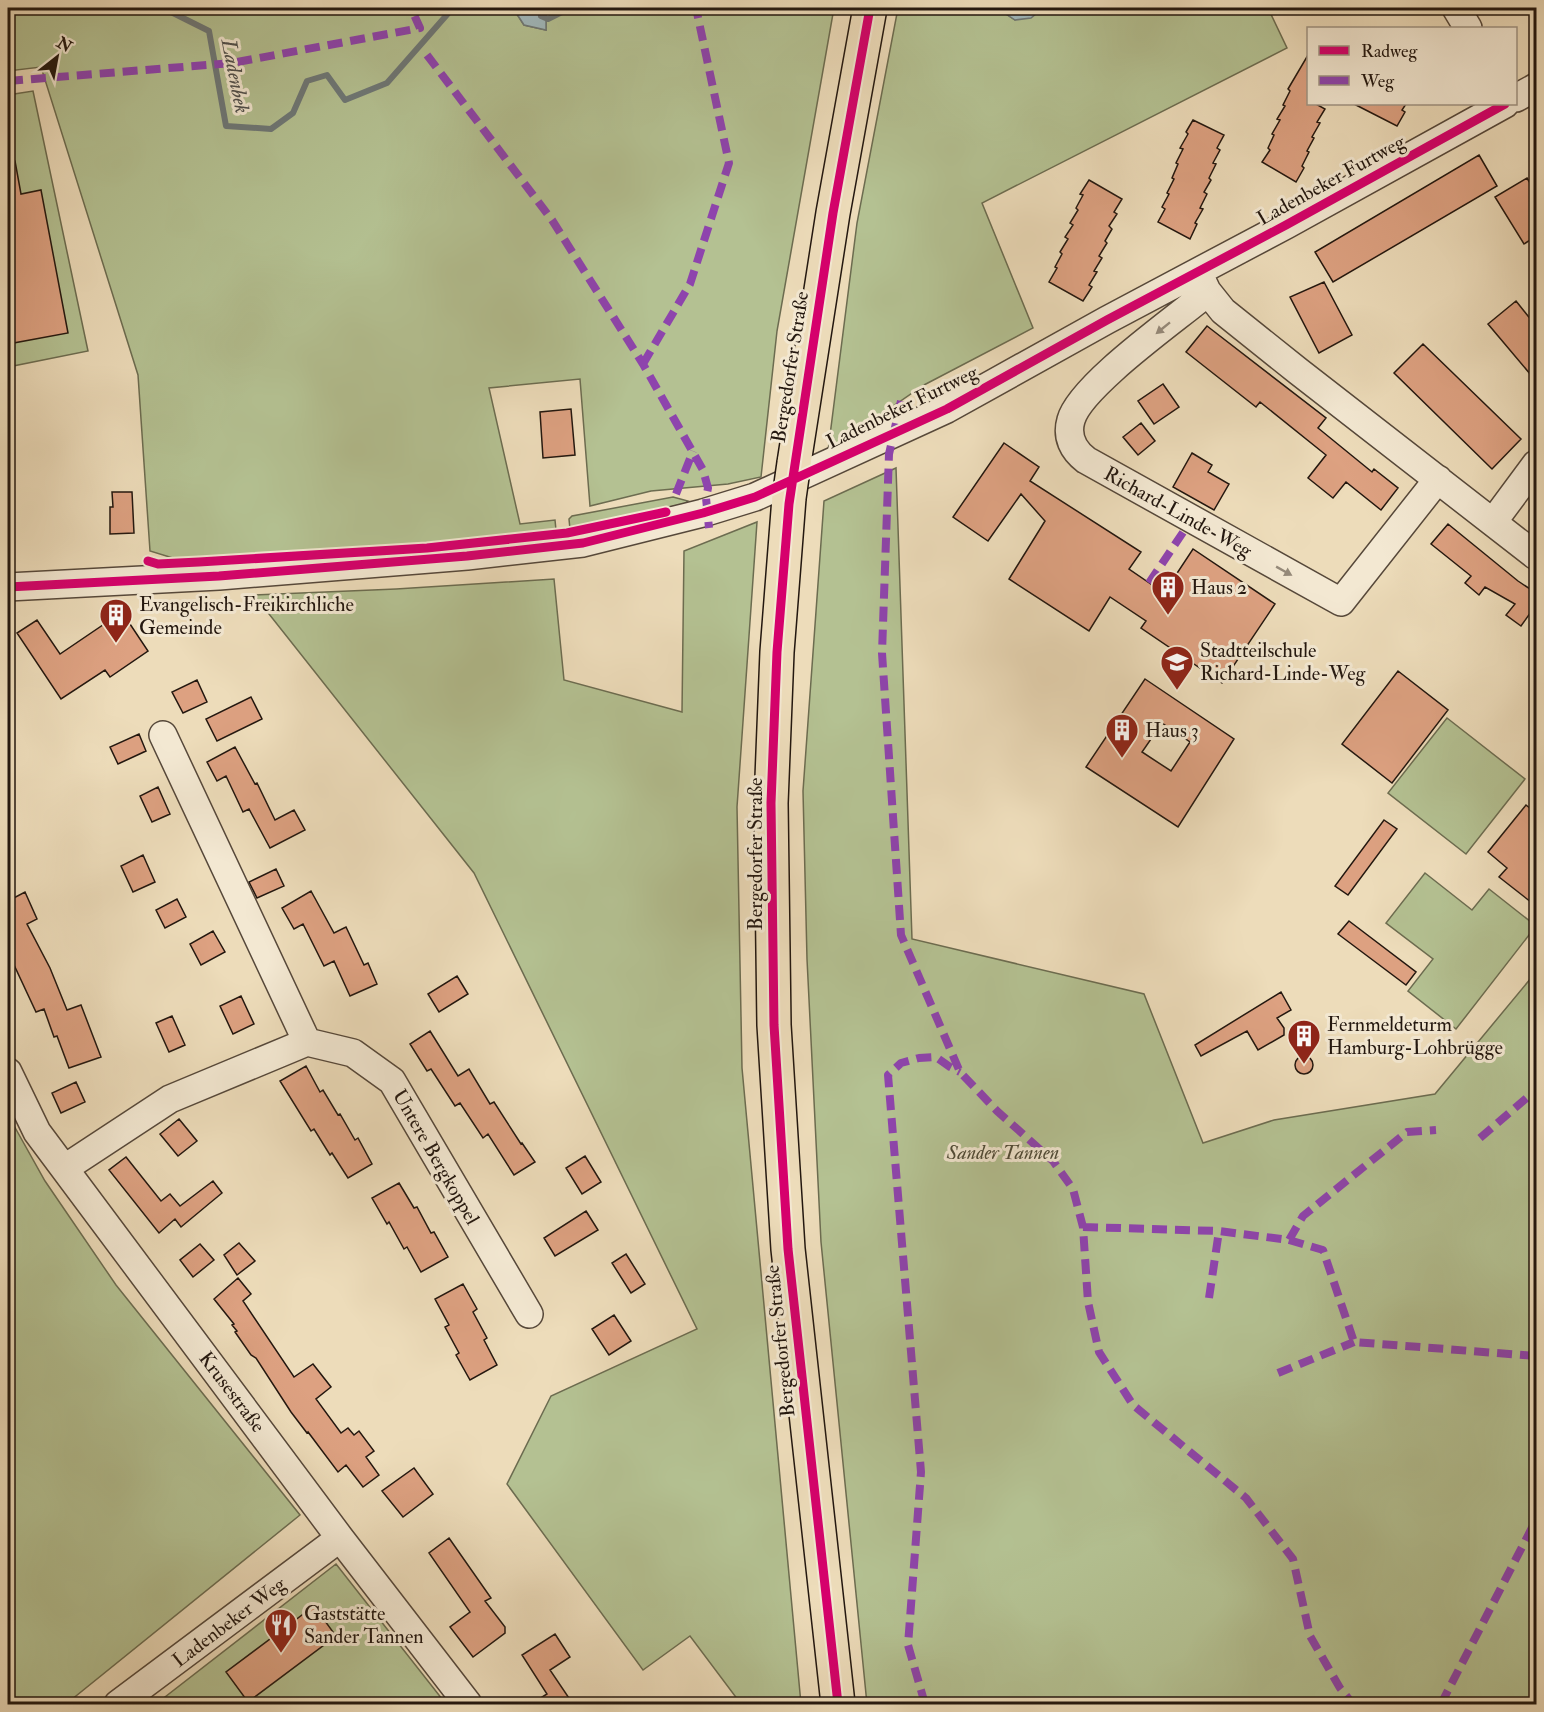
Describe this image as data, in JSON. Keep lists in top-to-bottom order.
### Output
{
  "streets": {
    "main road": ["Bergedorfer Straße"],
    "street": [
      "Ladenbeker Furtweg",
      "Richard-Linde-Weg",
      "Untere Bergkoppel",
      "Krusestraße",
      "Ladenbeker Weg"
    ]
  },
  "crossings": [
    ["Ladenbeker Furtweg", "Bergedorfer Straße"],
    ["Ladenbeker Furtweg", "Richard-Linde-Weg"],
    ["Krusestraße", "Ladenbeker Weg"]
  ],
  "water": ["Ladenbek"],
  "parks": ["Sander Tannen"],
  "places": {
    "building": [
      "Haus 2",
      "Evangelisch-Freikirchliche Gemeinde",
      "Haus 3",
      "Fernmeldeturm Hamburg-Lohbrügge"
    ],
    "school or university": ["Stadtteilschule Richard-Linde-Weg"],
    "restaurant": ["Gaststätte Sander Tannen"]
  },
  "legend": ["Radweg", "Weg"],
  "north": "top right"
}
